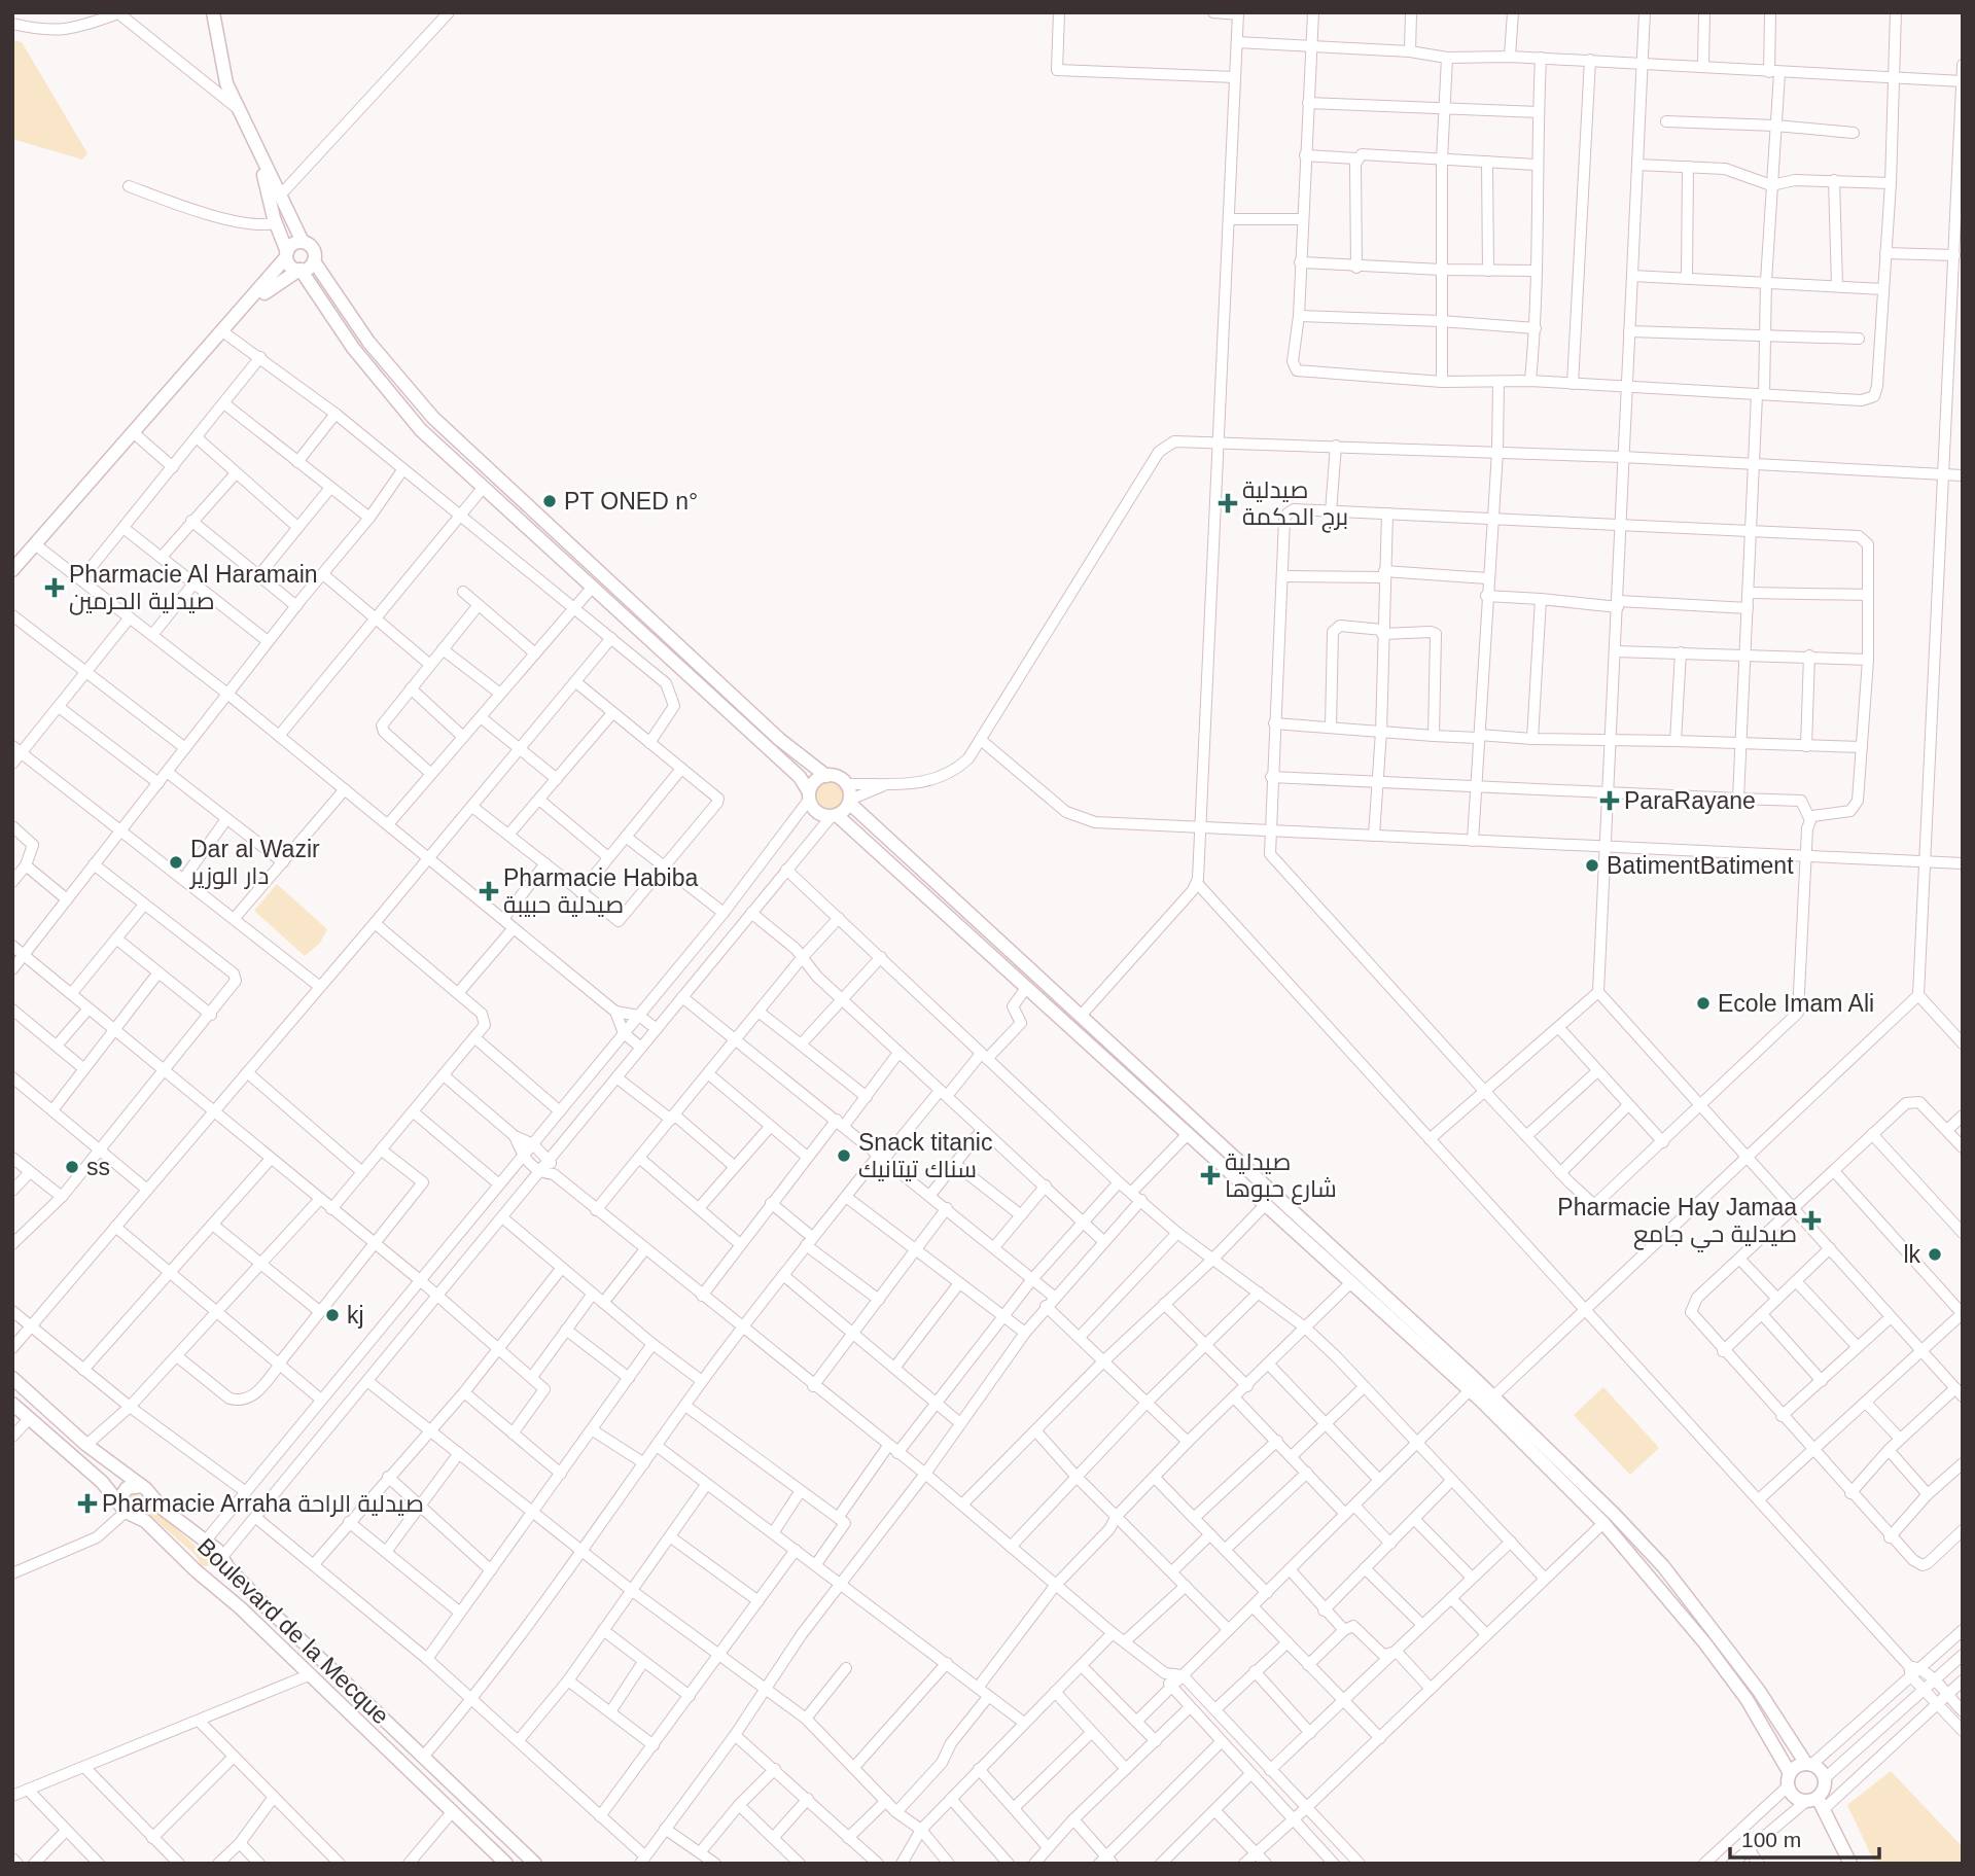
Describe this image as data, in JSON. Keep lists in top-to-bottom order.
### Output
{
  "streets": {
    "main road": ["Boulevard de la Mecque"]
  },
  "places": {
    "other": [
      "PT ONED n°",
      "Dar al Wazir دار الوزير",
      "BatimentBatiment",
      "Ecole Imam Ali",
      "Snack titanic سناك تيتانيك",
      "ss",
      "lk",
      "kj"
    ],
    "health": [
      "صيدلية برج الحكمة",
      "Pharmacie Al Haramain صيدلية الحرمين",
      "ParaRayane",
      "Pharmacie Habiba صيدلية حبيبة",
      "صيدلية شارع حبوها",
      "Pharmacie Hay Jamaa صيدلية حي جامع",
      "Pharmacie Arraha صيدلية الراحة"
    ]
  },
  "scale_bar": "100 m"
}
